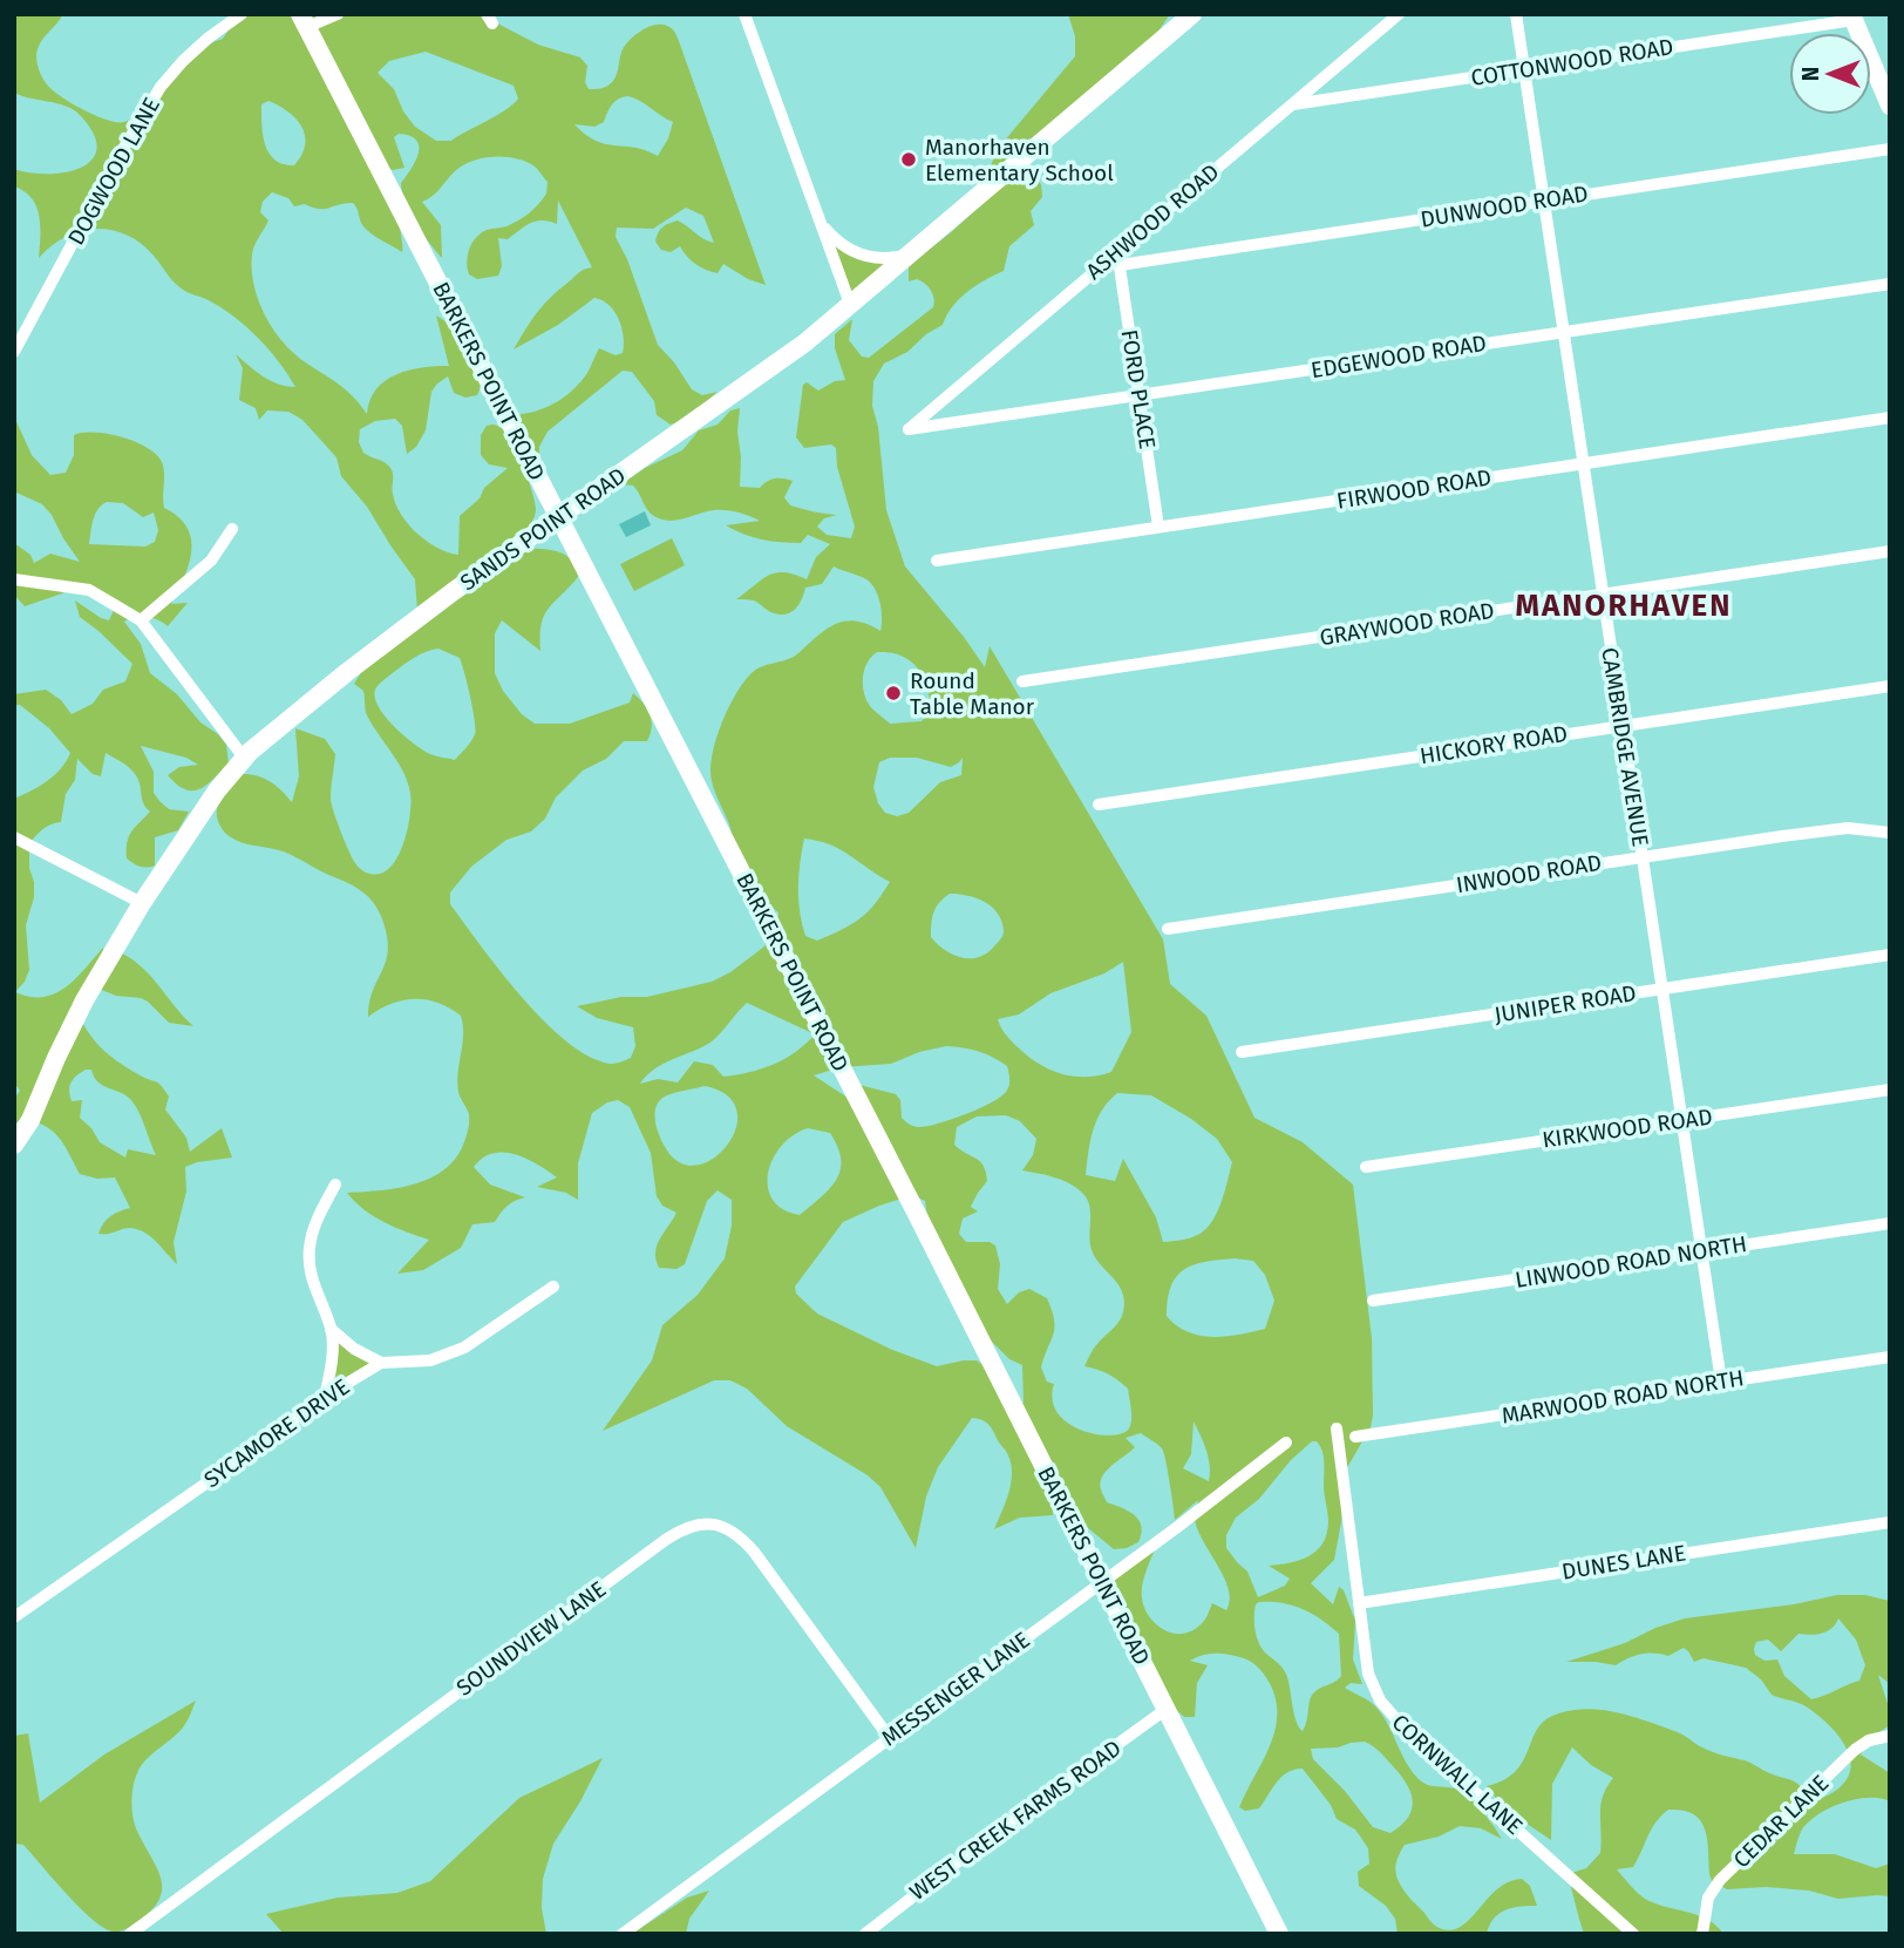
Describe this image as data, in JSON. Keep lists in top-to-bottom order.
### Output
{
  "streets": {
    "street": [
      "COTTONWOOD ROAD",
      "DOGWOOD LANE",
      "DUNWOOD ROAD",
      "ASHWOOD ROAD",
      "EDGEWOOD ROAD",
      "BARKERS POINT ROAD",
      "FORD PLACE",
      "FIRWOOD ROAD",
      "SANDS POINT ROAD",
      "GRAYWOOD ROAD",
      "HICKORY ROAD",
      "CAMBRIDGE AVENUE",
      "INWOOD ROAD",
      "JUNIPER ROAD",
      "KIRKWOOD ROAD",
      "LINWOOD ROAD NORTH",
      "MARWOOD ROAD NORTH",
      "SYCAMORE DRIVE",
      "DUNES LANE",
      "SOUNDVIEW LANE",
      "MESSENGER LANE",
      "CORNWALL LANE",
      "WEST CREEK FARMS ROAD",
      "CEDAR LANE"
    ]
  },
  "crossings": [
    ["COTTONWOOD ROAD", "ASHWOOD ROAD"],
    ["COTTONWOOD ROAD", "CAMBRIDGE AVENUE"],
    ["DUNWOOD ROAD", "ASHWOOD ROAD"],
    ["DUNWOOD ROAD", "FORD PLACE"],
    ["DUNWOOD ROAD", "CAMBRIDGE AVENUE"],
    ["ASHWOOD ROAD", "EDGEWOOD ROAD"],
    ["ASHWOOD ROAD", "FORD PLACE"],
    ["EDGEWOOD ROAD", "FORD PLACE"],
    ["EDGEWOOD ROAD", "CAMBRIDGE AVENUE"],
    ["BARKERS POINT ROAD", "SANDS POINT ROAD"],
    ["BARKERS POINT ROAD", "MESSENGER LANE"],
    ["BARKERS POINT ROAD", "WEST CREEK FARMS ROAD"],
    ["FORD PLACE", "FIRWOOD ROAD"],
    ["FIRWOOD ROAD", "CAMBRIDGE AVENUE"],
    ["GRAYWOOD ROAD", "CAMBRIDGE AVENUE"],
    ["HICKORY ROAD", "CAMBRIDGE AVENUE"],
    ["CAMBRIDGE AVENUE", "INWOOD ROAD"],
    ["CAMBRIDGE AVENUE", "JUNIPER ROAD"],
    ["CAMBRIDGE AVENUE", "KIRKWOOD ROAD"],
    ["CAMBRIDGE AVENUE", "LINWOOD ROAD NORTH"],
    ["CAMBRIDGE AVENUE", "MARWOOD ROAD NORTH"],
    ["DUNES LANE", "CORNWALL LANE"],
    ["SOUNDVIEW LANE", "MESSENGER LANE"]
  ],
  "districts": ["MANORHAVEN"],
  "places": ["Manorhaven Elementary School", "Round Table Manor"],
  "north": "left"
}
